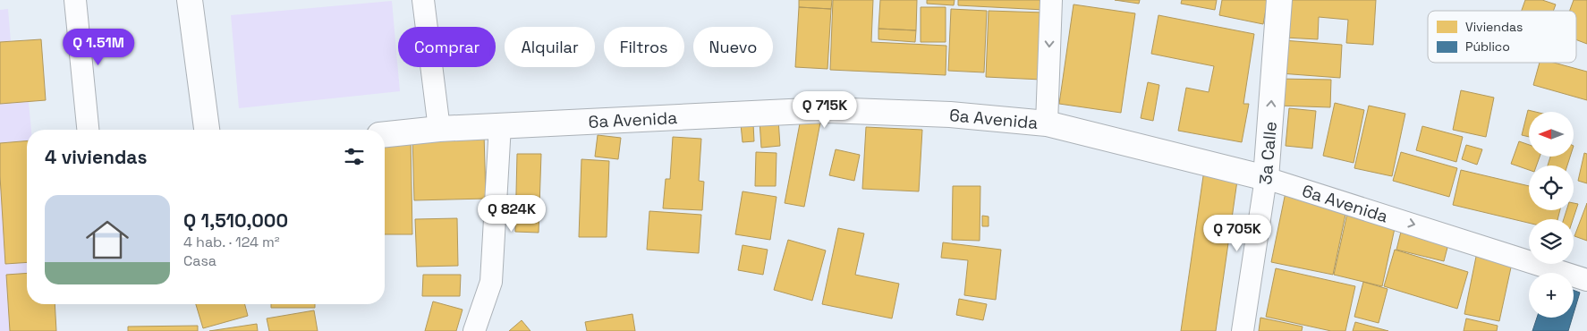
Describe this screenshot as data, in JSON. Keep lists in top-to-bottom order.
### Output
{
  "streets": {
    "street": ["6a Avenida", "3a Calle"]
  },
  "crossings": [
    ["6a Avenida", "3a Calle"]
  ],
  "one_way": ["3a Calle"],
  "legend": ["Viviendas", "Público"],
  "north": "left",
  "page": {
    "chip": [
      "Comprar",
      "Alquilar",
      "Filtros",
      "Nuevo"
    ],
    "price": [
      "Q 1.51M",
      "Q 715K",
      "Q 824K",
      "Q 705K"
    ],
    "map_buttons": "+",
    "heading": "4 viviendas",
    "list": [
      {
        "name": "Q 1,510,000",
        "note": "4 hab. · 124 m² · Casa"
      }
    ]
  }
}
